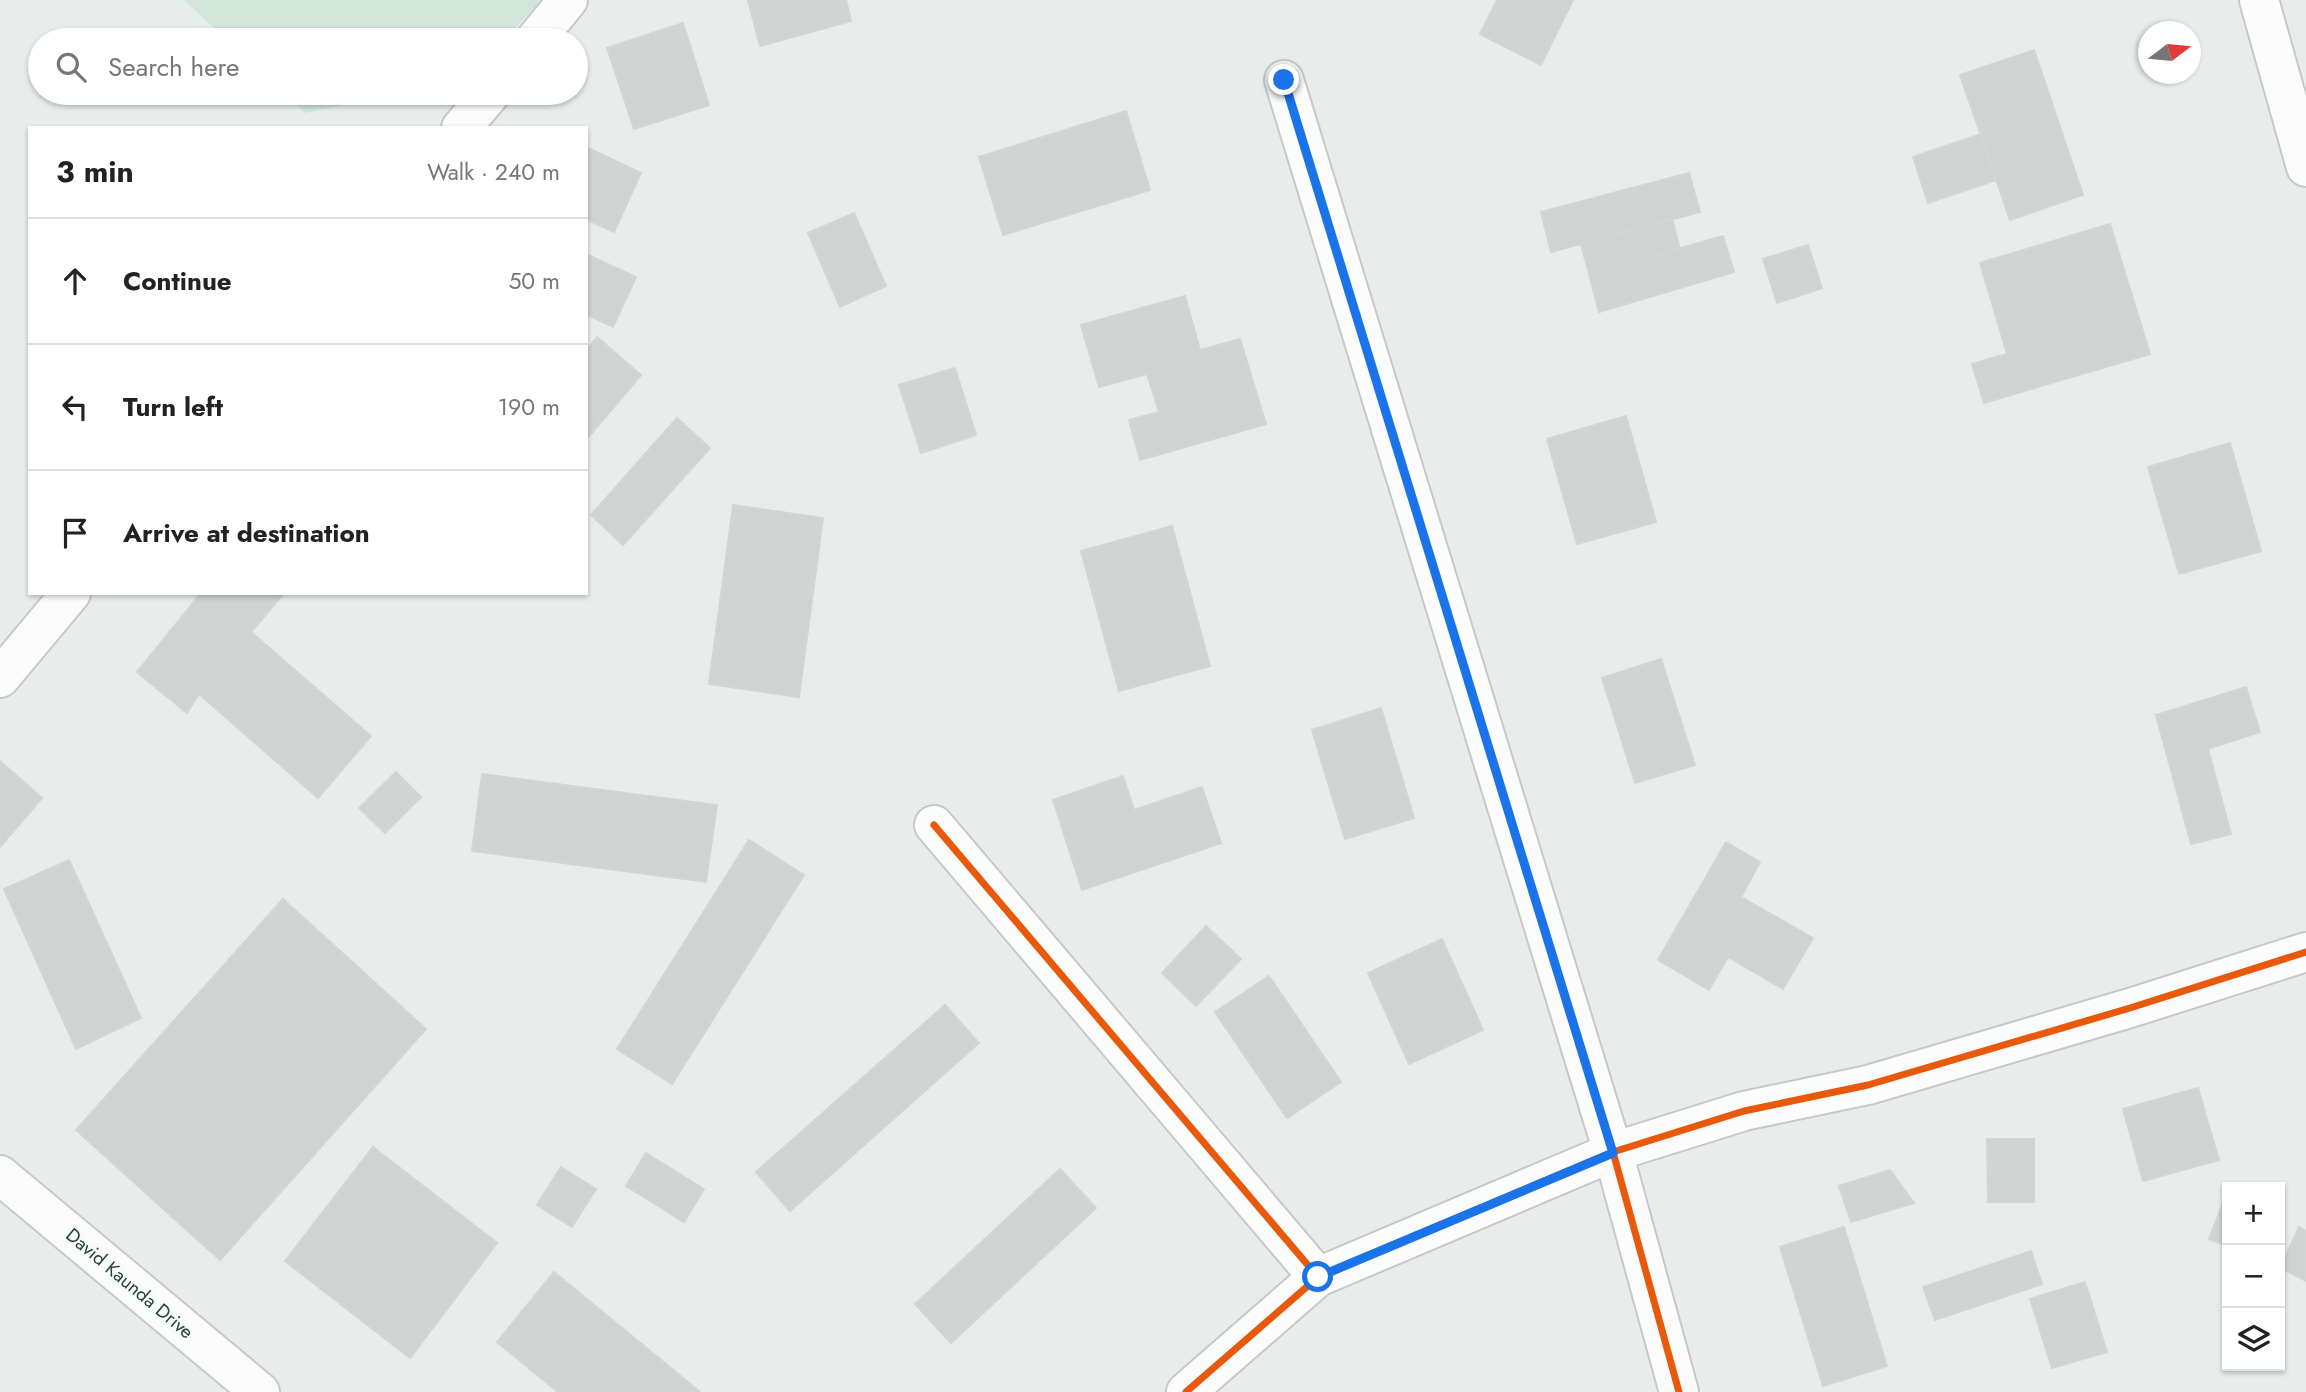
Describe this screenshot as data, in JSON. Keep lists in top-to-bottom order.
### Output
{
  "streets": {
    "street": ["David Kaunda Drive"]
  },
  "north": "right",
  "page": {
    "search": "Search here",
    "heading": ["3 min", "Walk · 240 m"],
    "list": [
      ["Continue", "50 m"],
      ["Turn left", "190 m"],
      "Arrive at destination"
    ],
    "map_buttons": ["+", "−"]
  }
}
